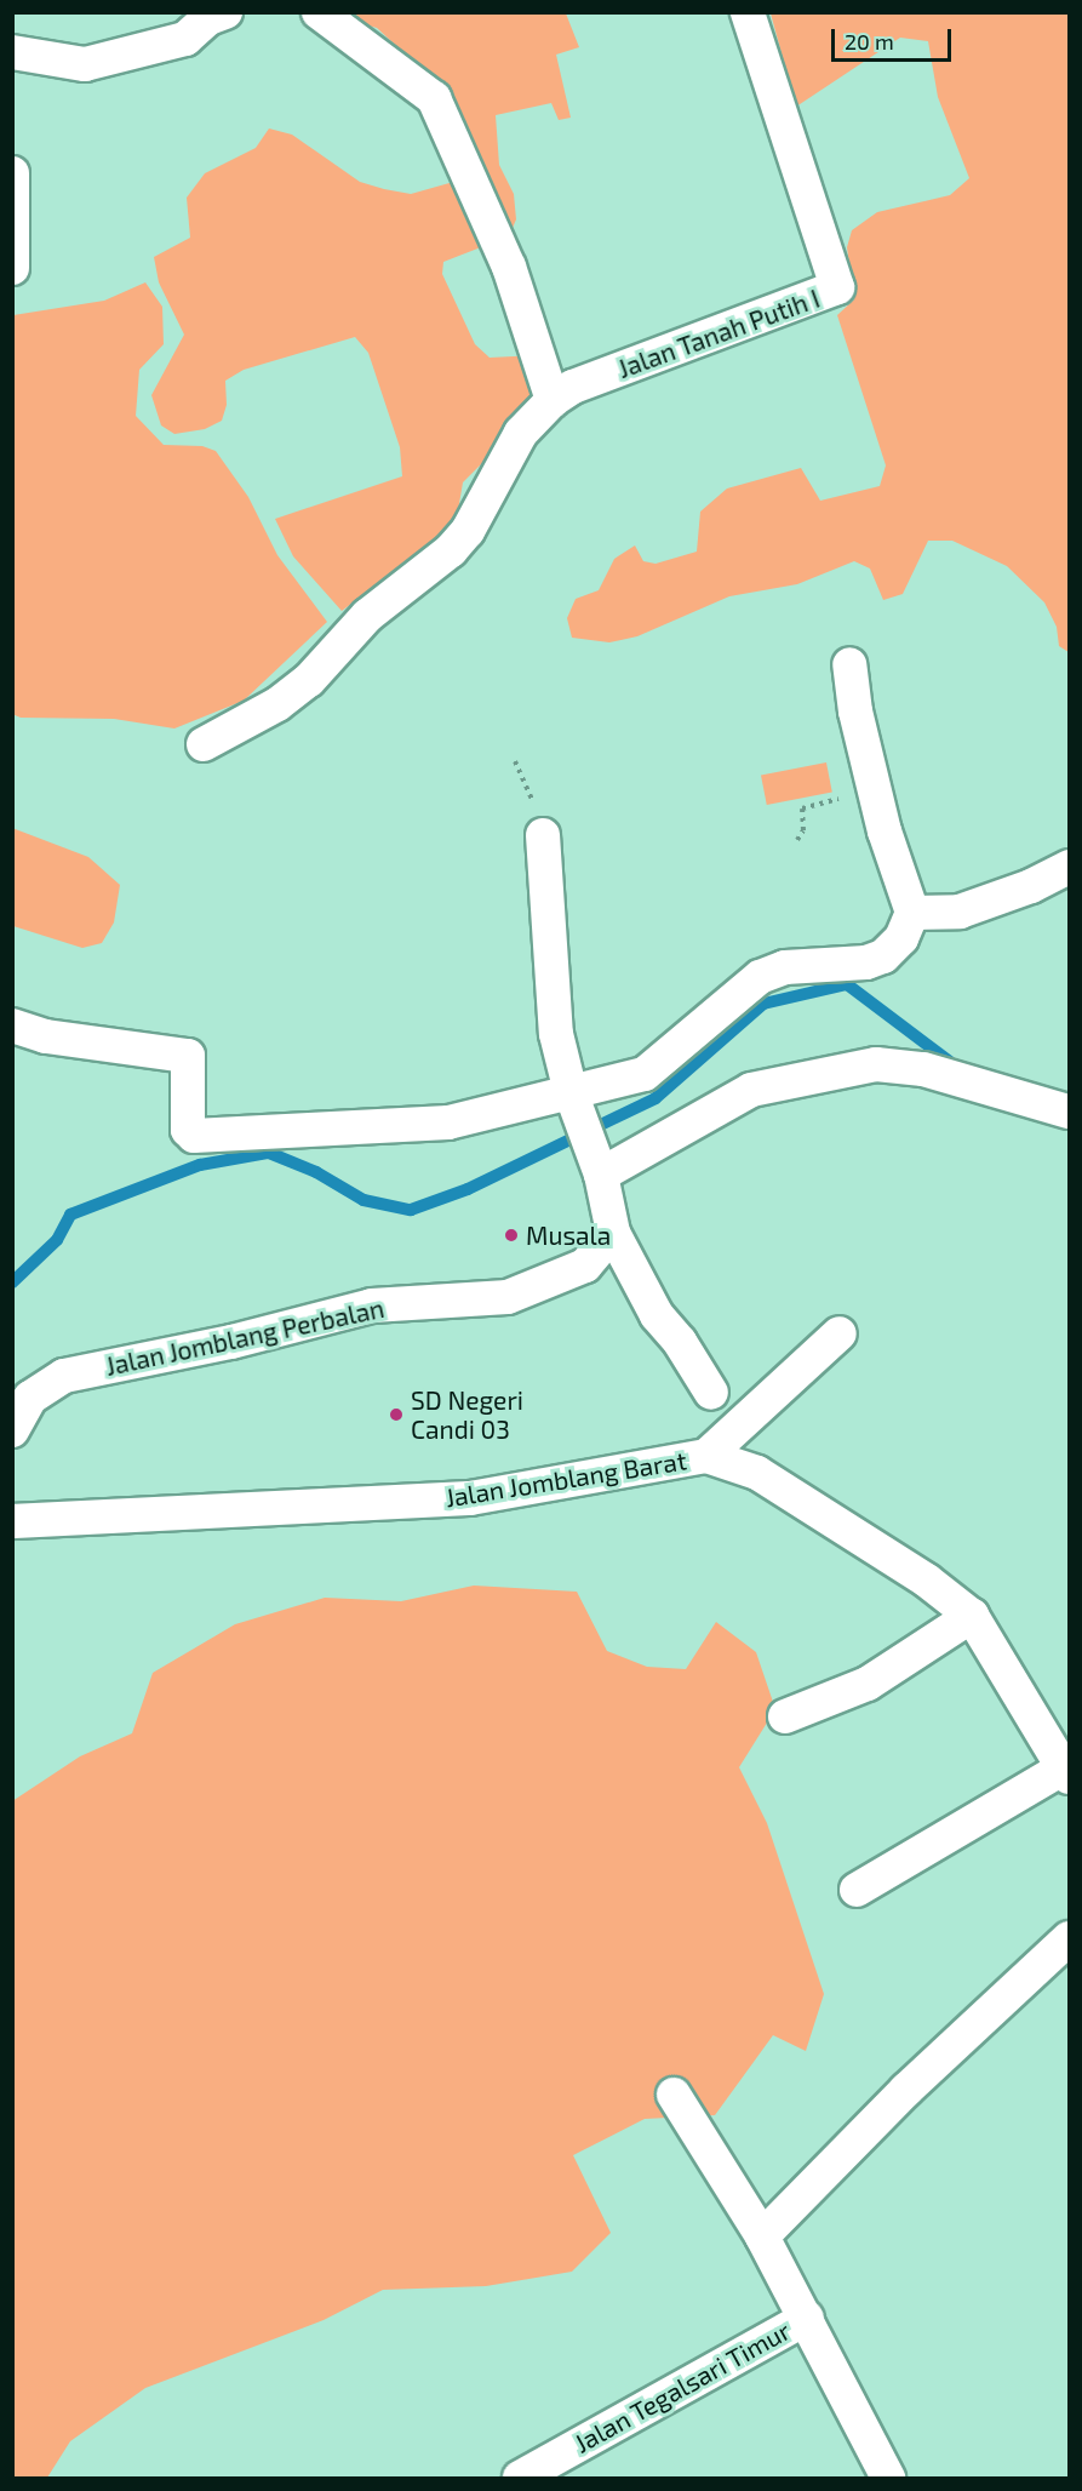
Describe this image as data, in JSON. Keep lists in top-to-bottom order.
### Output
{
  "streets": {
    "street": [
      "Jalan Tanah Putih I",
      "Jalan Jomblang Perbalan",
      "Jalan Jomblang Barat",
      "Jalan Tegalsari Timur"
    ]
  },
  "places": ["Musala", "SD Negeri Candi 03"],
  "scale_bar": "20 m"
}
